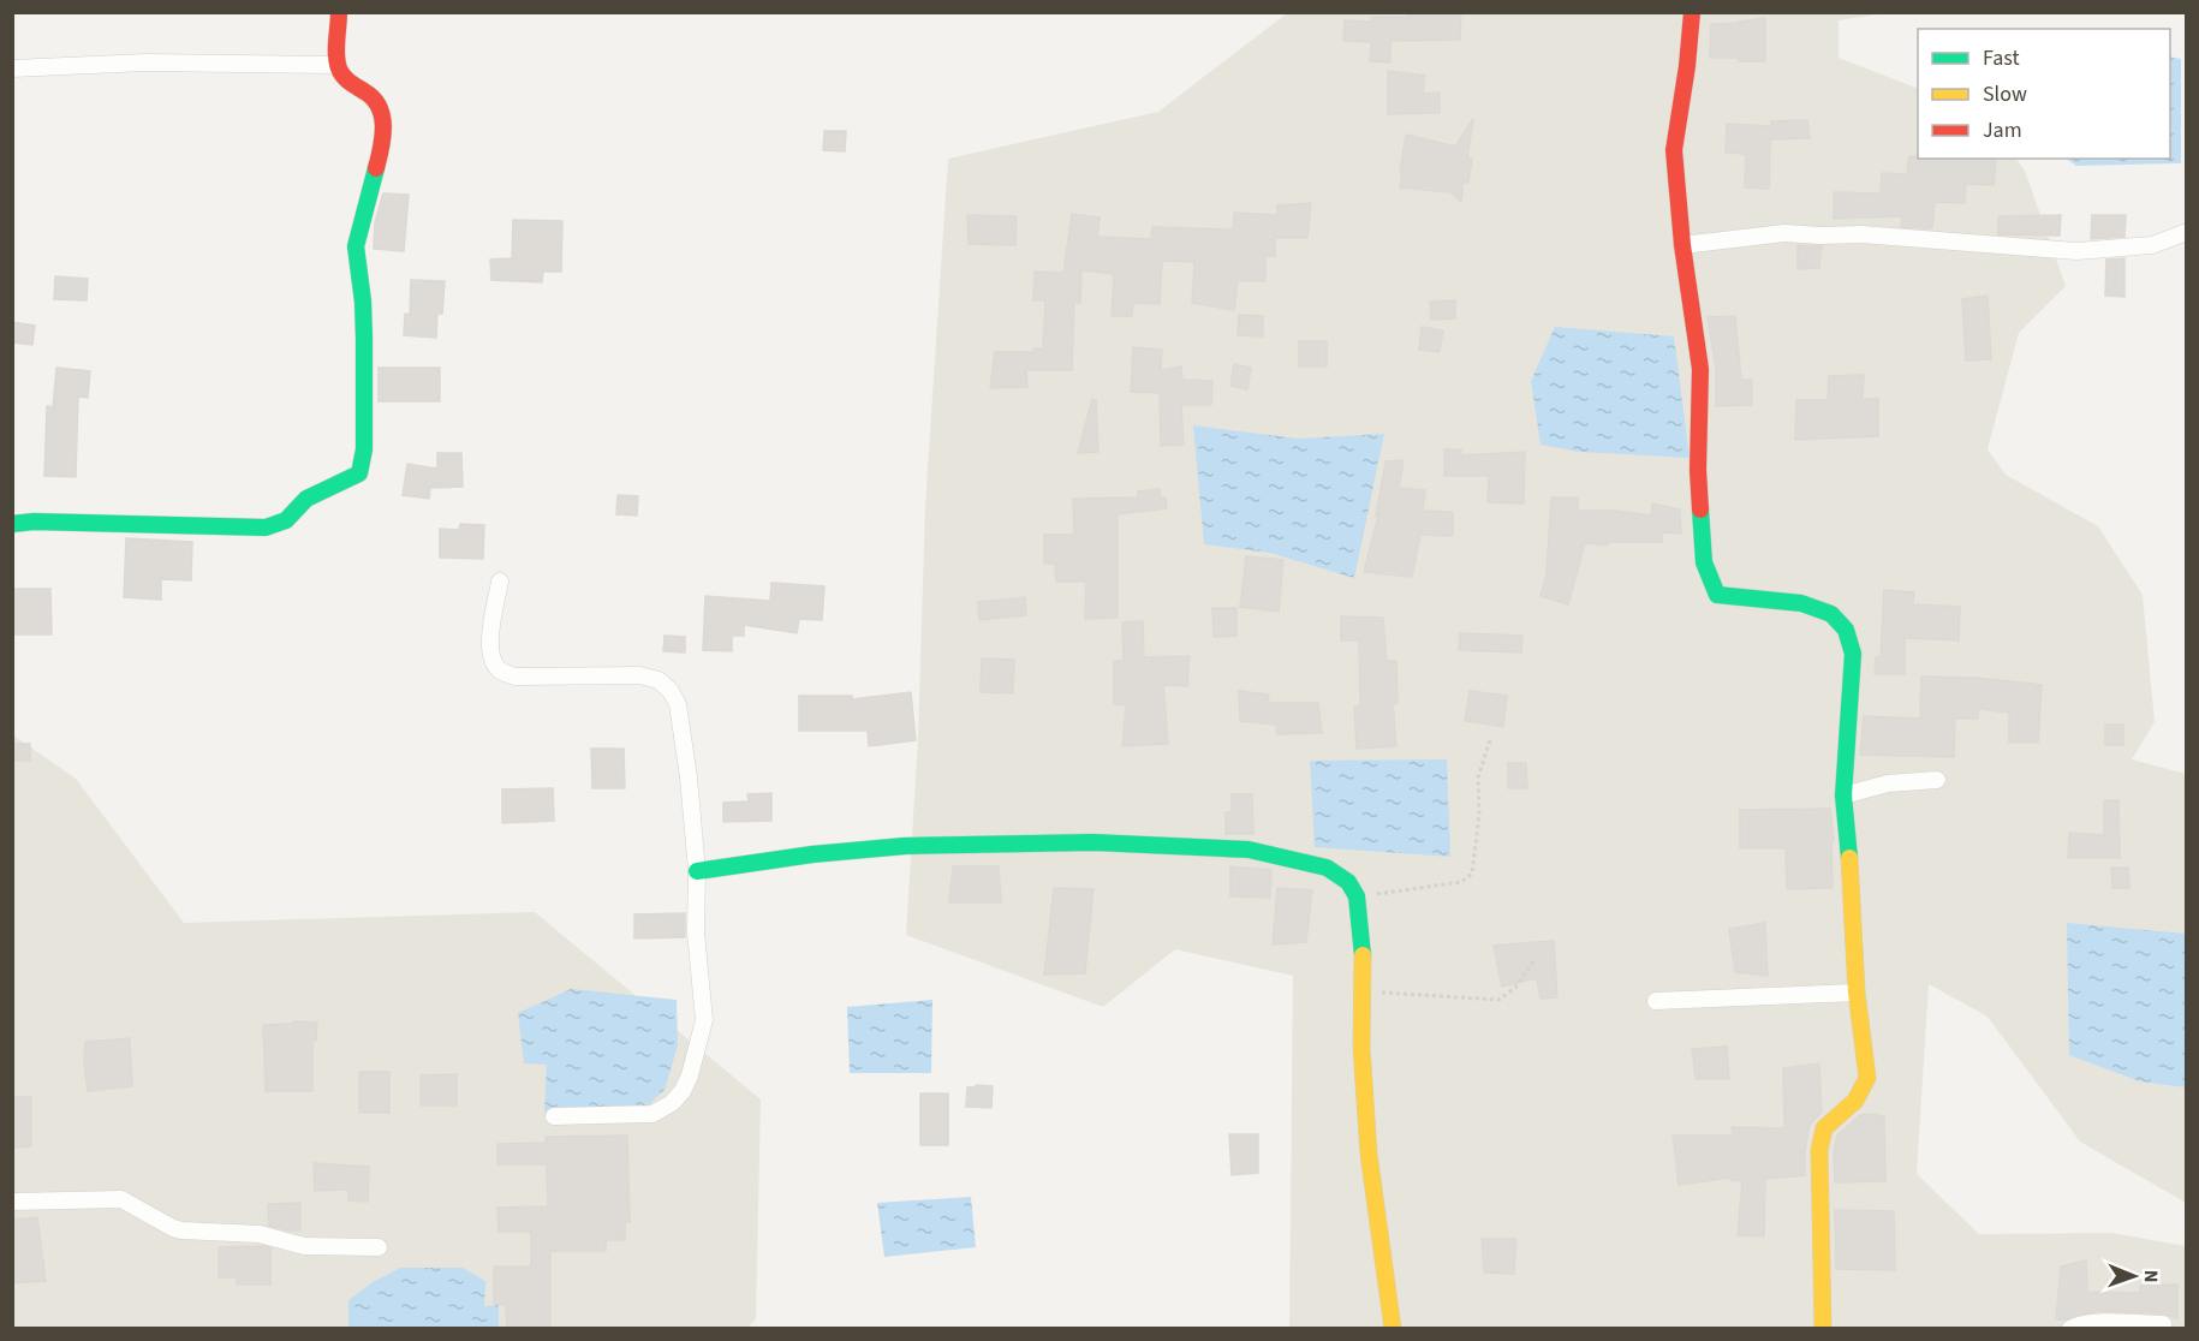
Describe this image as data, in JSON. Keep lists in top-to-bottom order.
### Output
{
  "legend": ["Fast", "Slow", "Jam"],
  "north": "right"
}
